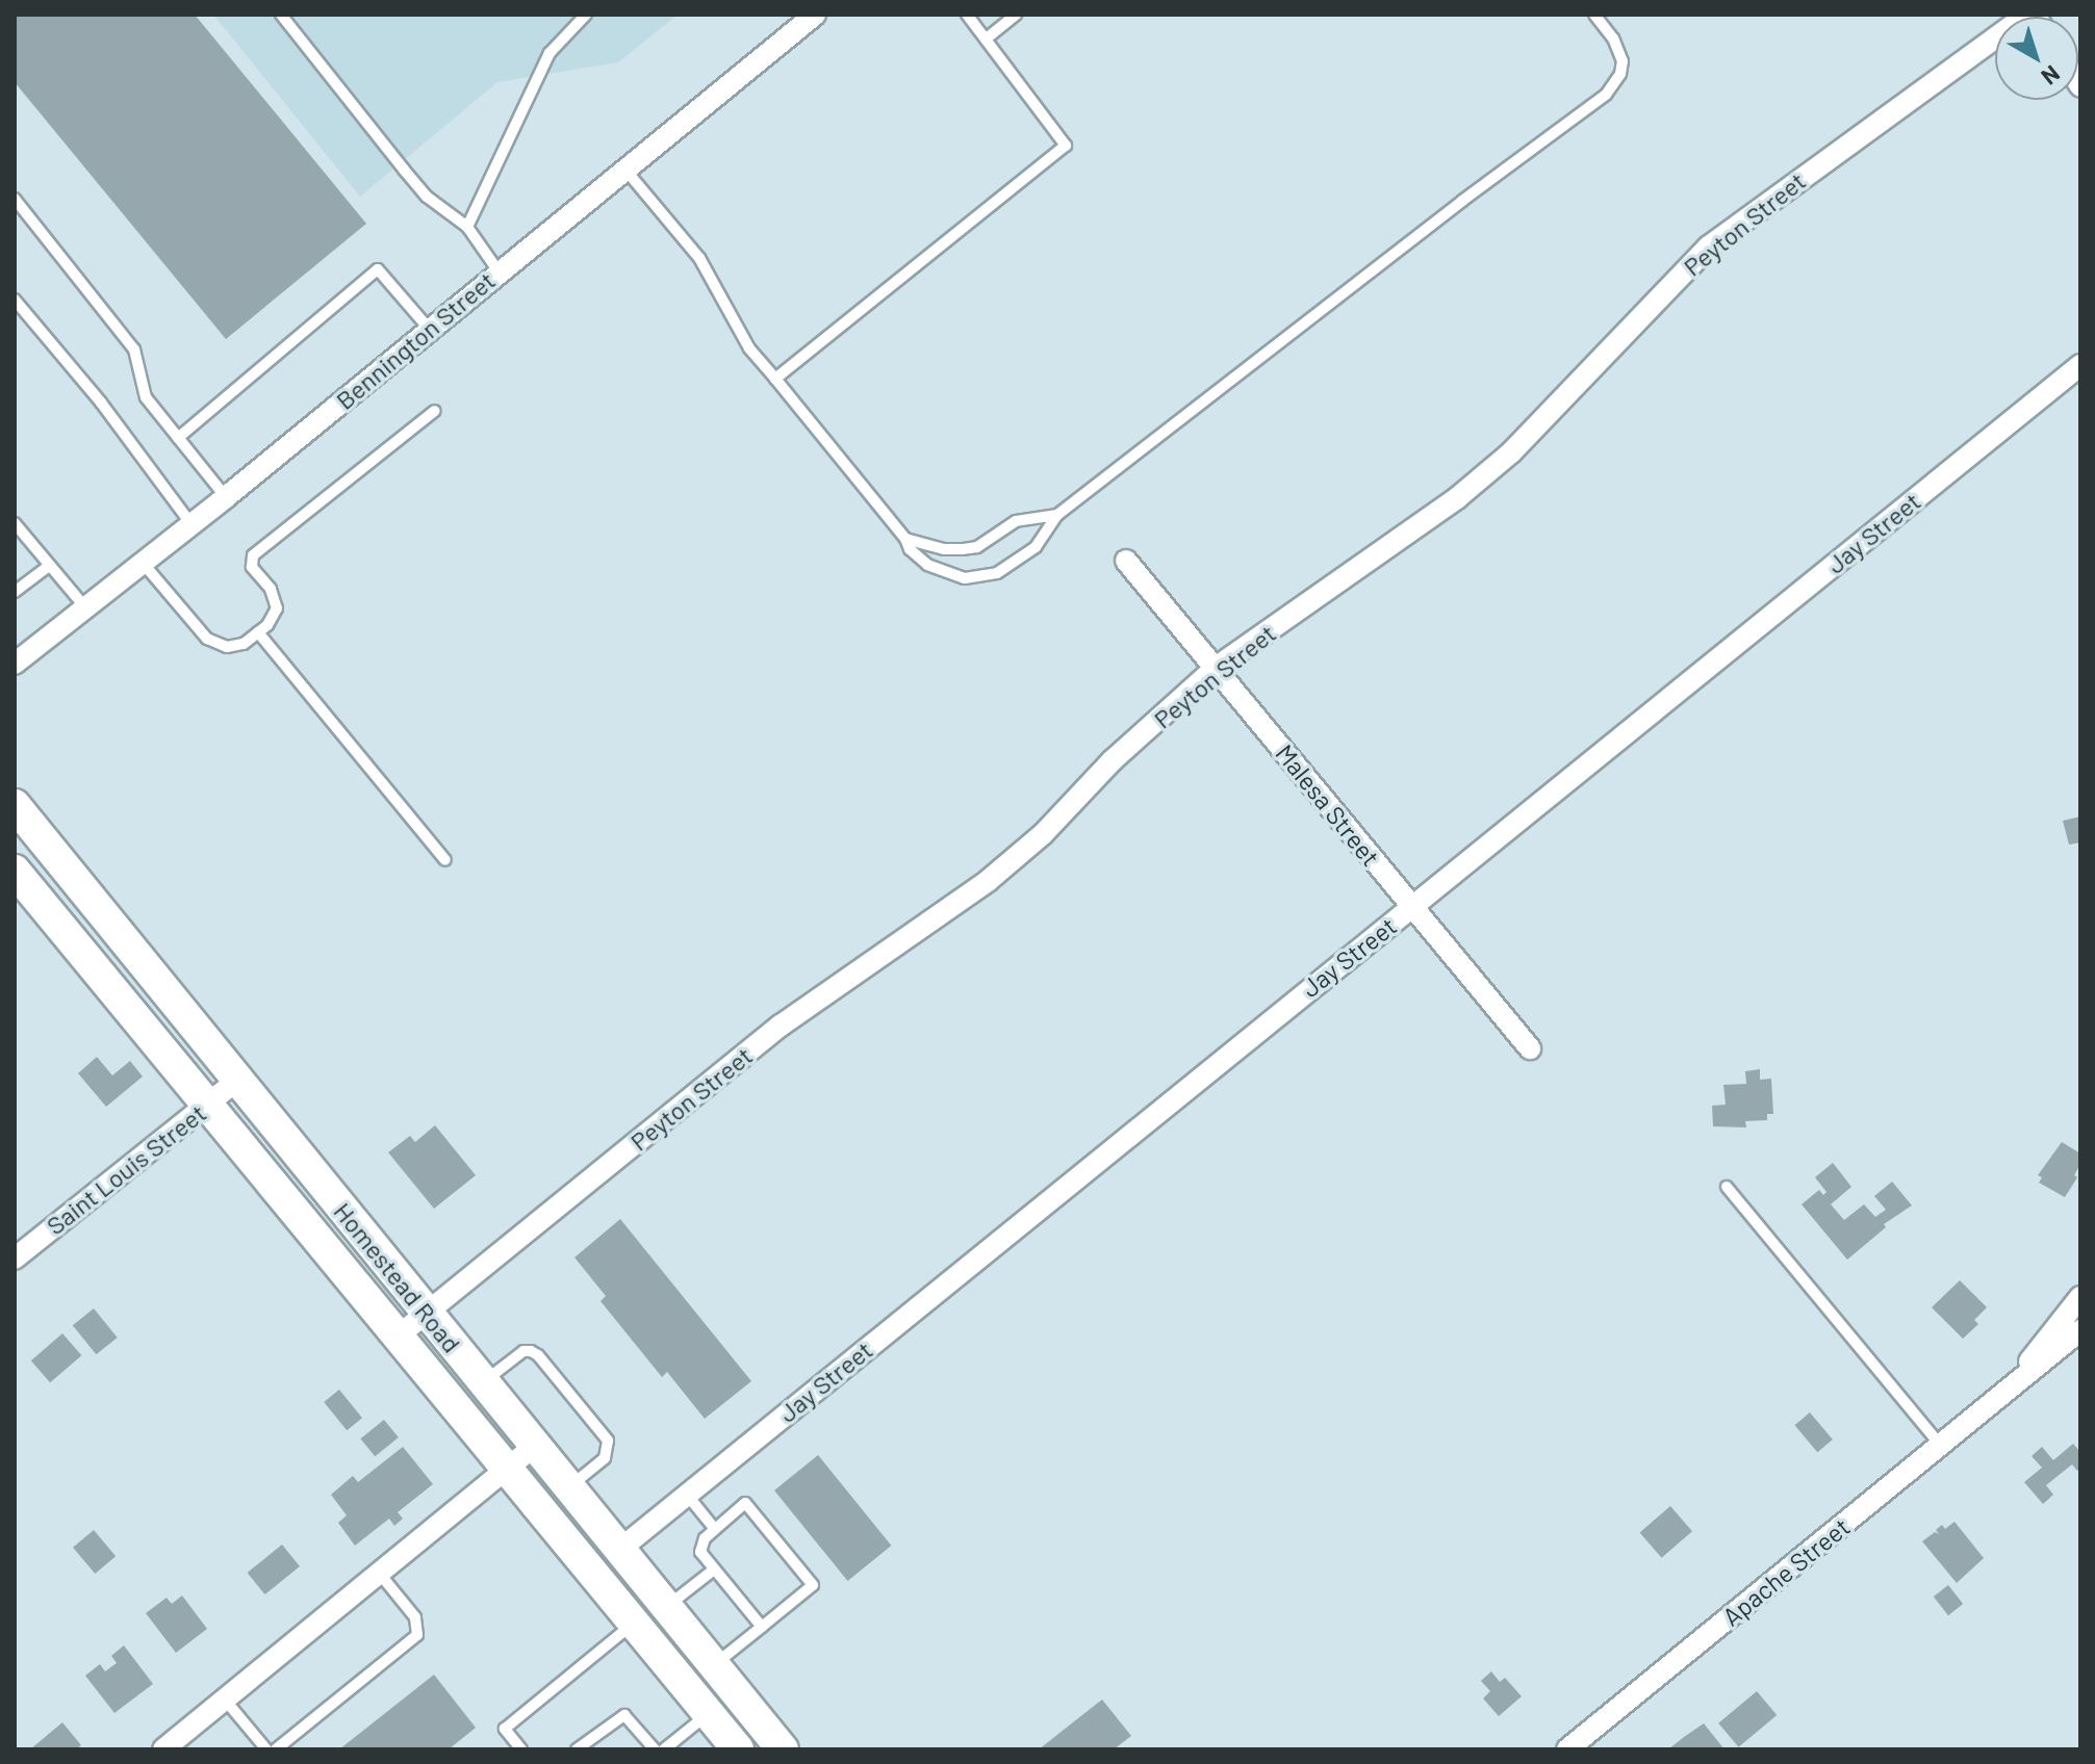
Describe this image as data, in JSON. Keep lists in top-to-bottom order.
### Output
{
  "streets": {
    "main road": ["Homestead Road"],
    "street": [
      "Peyton Street",
      "Bennington Street",
      "Jay Street",
      "Malesa Street",
      "Saint Louis Street",
      "Apache Street"
    ]
  },
  "crossings": [
    ["Peyton Street", "Malesa Street"],
    ["Peyton Street", "Homestead Road"],
    ["Jay Street", "Malesa Street"],
    ["Jay Street", "Homestead Road"],
    ["Saint Louis Street", "Homestead Road"]
  ],
  "north": "bottom right"
}
